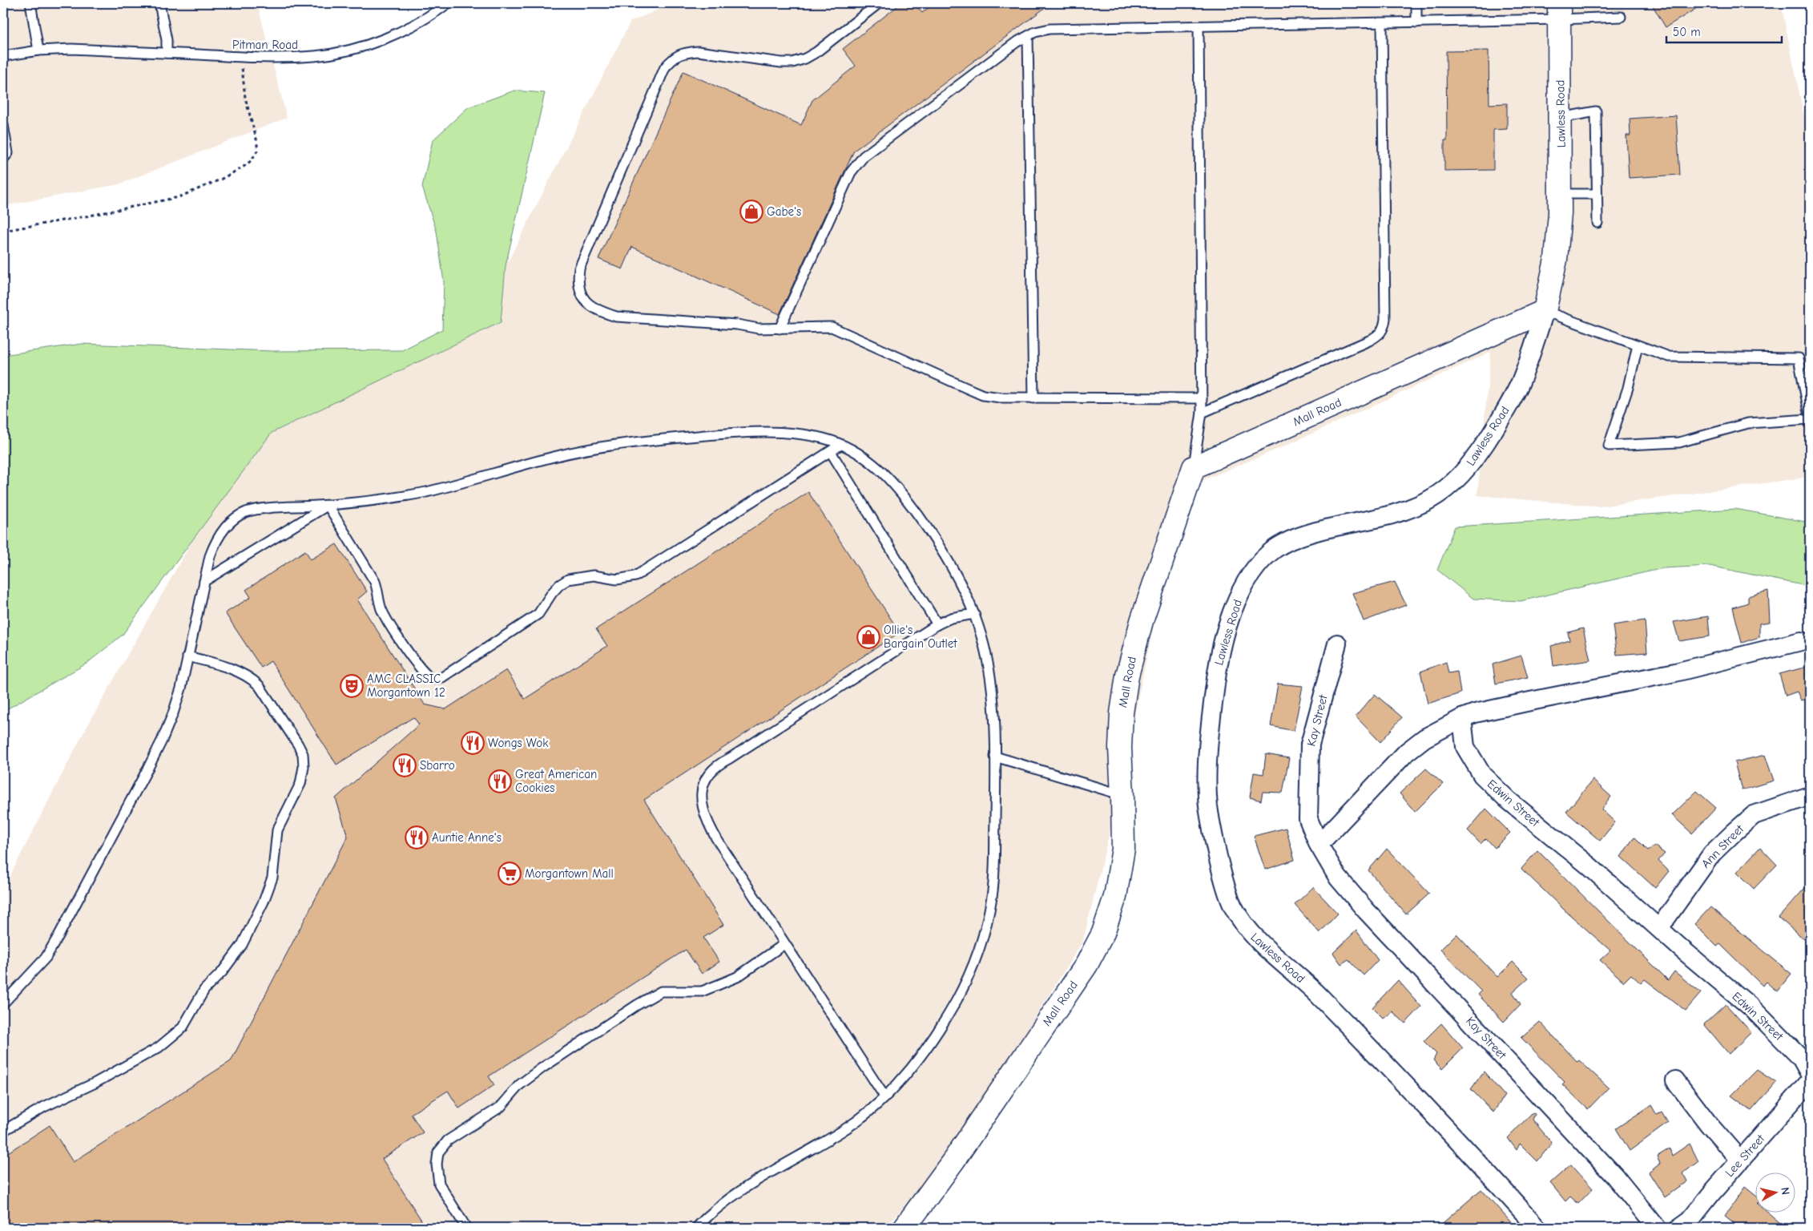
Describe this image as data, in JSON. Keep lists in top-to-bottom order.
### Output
{
  "streets": {
    "street": [
      "Lawless Road",
      "Mall Road",
      "Kay Street",
      "Edwin Street",
      "Ann Street",
      "Lee Street"
    ],
    "lane": ["Pitman Road"]
  },
  "crossings": [
    ["Lawless Road", "Mall Road"],
    ["Edwin Street", "Ann Street"]
  ],
  "places": {
    "shop": ["Gabe's", "Ollie's Bargain Outlet"],
    "theatre": ["AMC CLASSIC Morgantown 12"],
    "restaurant": [
      "Wongs Wok",
      "Sbarro",
      "Great American Cookies",
      "Auntie Anne's"
    ],
    "supermarket": ["Morgantown Mall"]
  },
  "scale_bar": "50 m",
  "north": "right"
}
